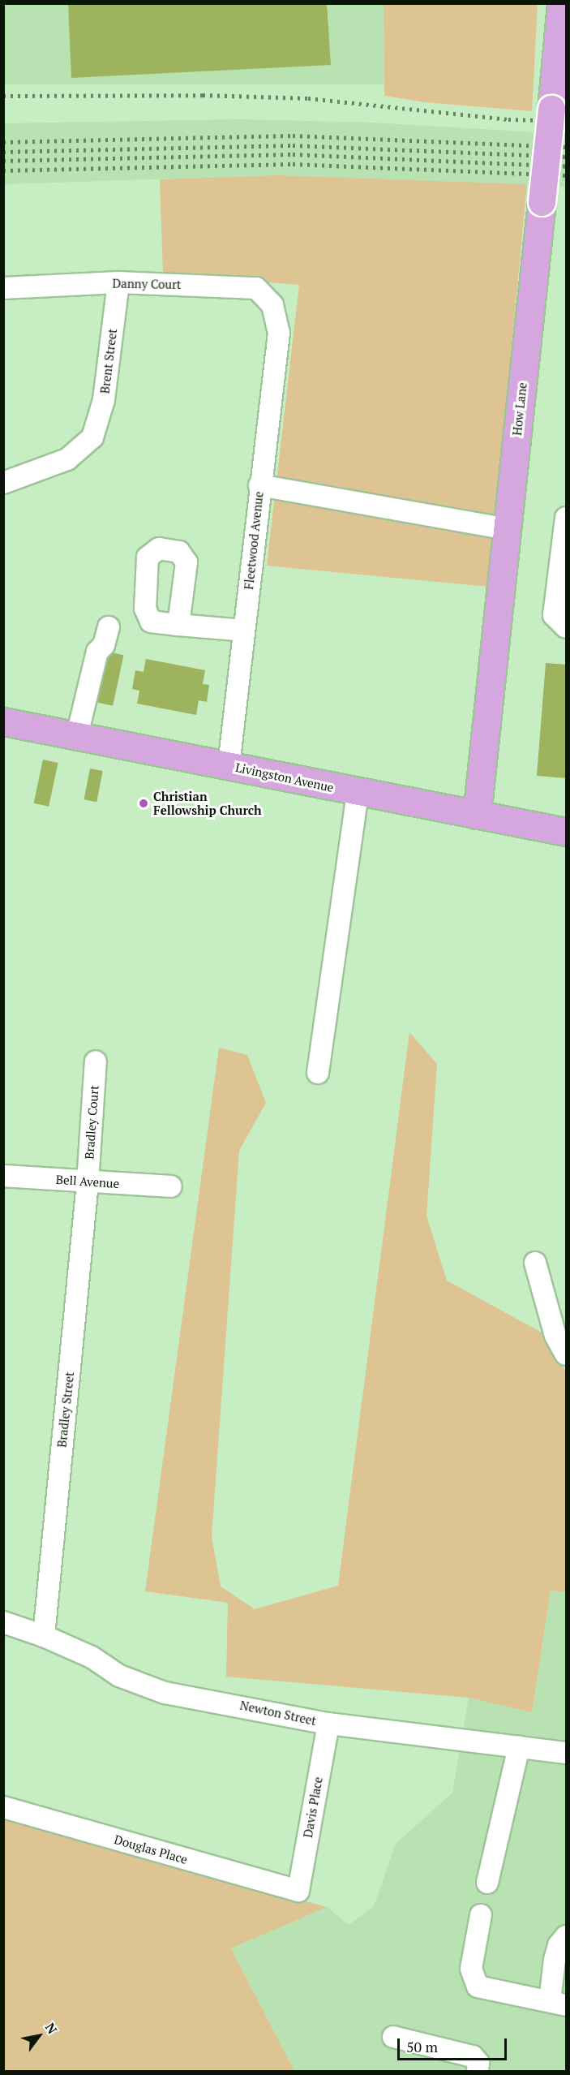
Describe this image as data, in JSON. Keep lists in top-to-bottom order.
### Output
{
  "streets": {
    "main road": ["How Lane", "Livingston Avenue"],
    "street": [
      "Danny Court",
      "Brent Street",
      "Fleetwood Avenue",
      "Bradley Court",
      "Bell Avenue",
      "Bradley Street",
      "Newton Street",
      "Davis Place",
      "Douglas Place"
    ]
  },
  "crossings": [
    ["Danny Court", "Brent Street"],
    ["Danny Court", "Fleetwood Avenue"],
    ["How Lane", "Livingston Avenue"],
    ["Fleetwood Avenue", "Livingston Avenue"],
    ["Bradley Court", "Bell Avenue"],
    ["Bradley Court", "Bradley Street"],
    ["Bell Avenue", "Bradley Street"],
    ["Bradley Street", "Newton Street"],
    ["Newton Street", "Davis Place"],
    ["Davis Place", "Douglas Place"]
  ],
  "places": ["Christian Fellowship Church"],
  "scale_bar": "50 m",
  "north": "top right"
}
